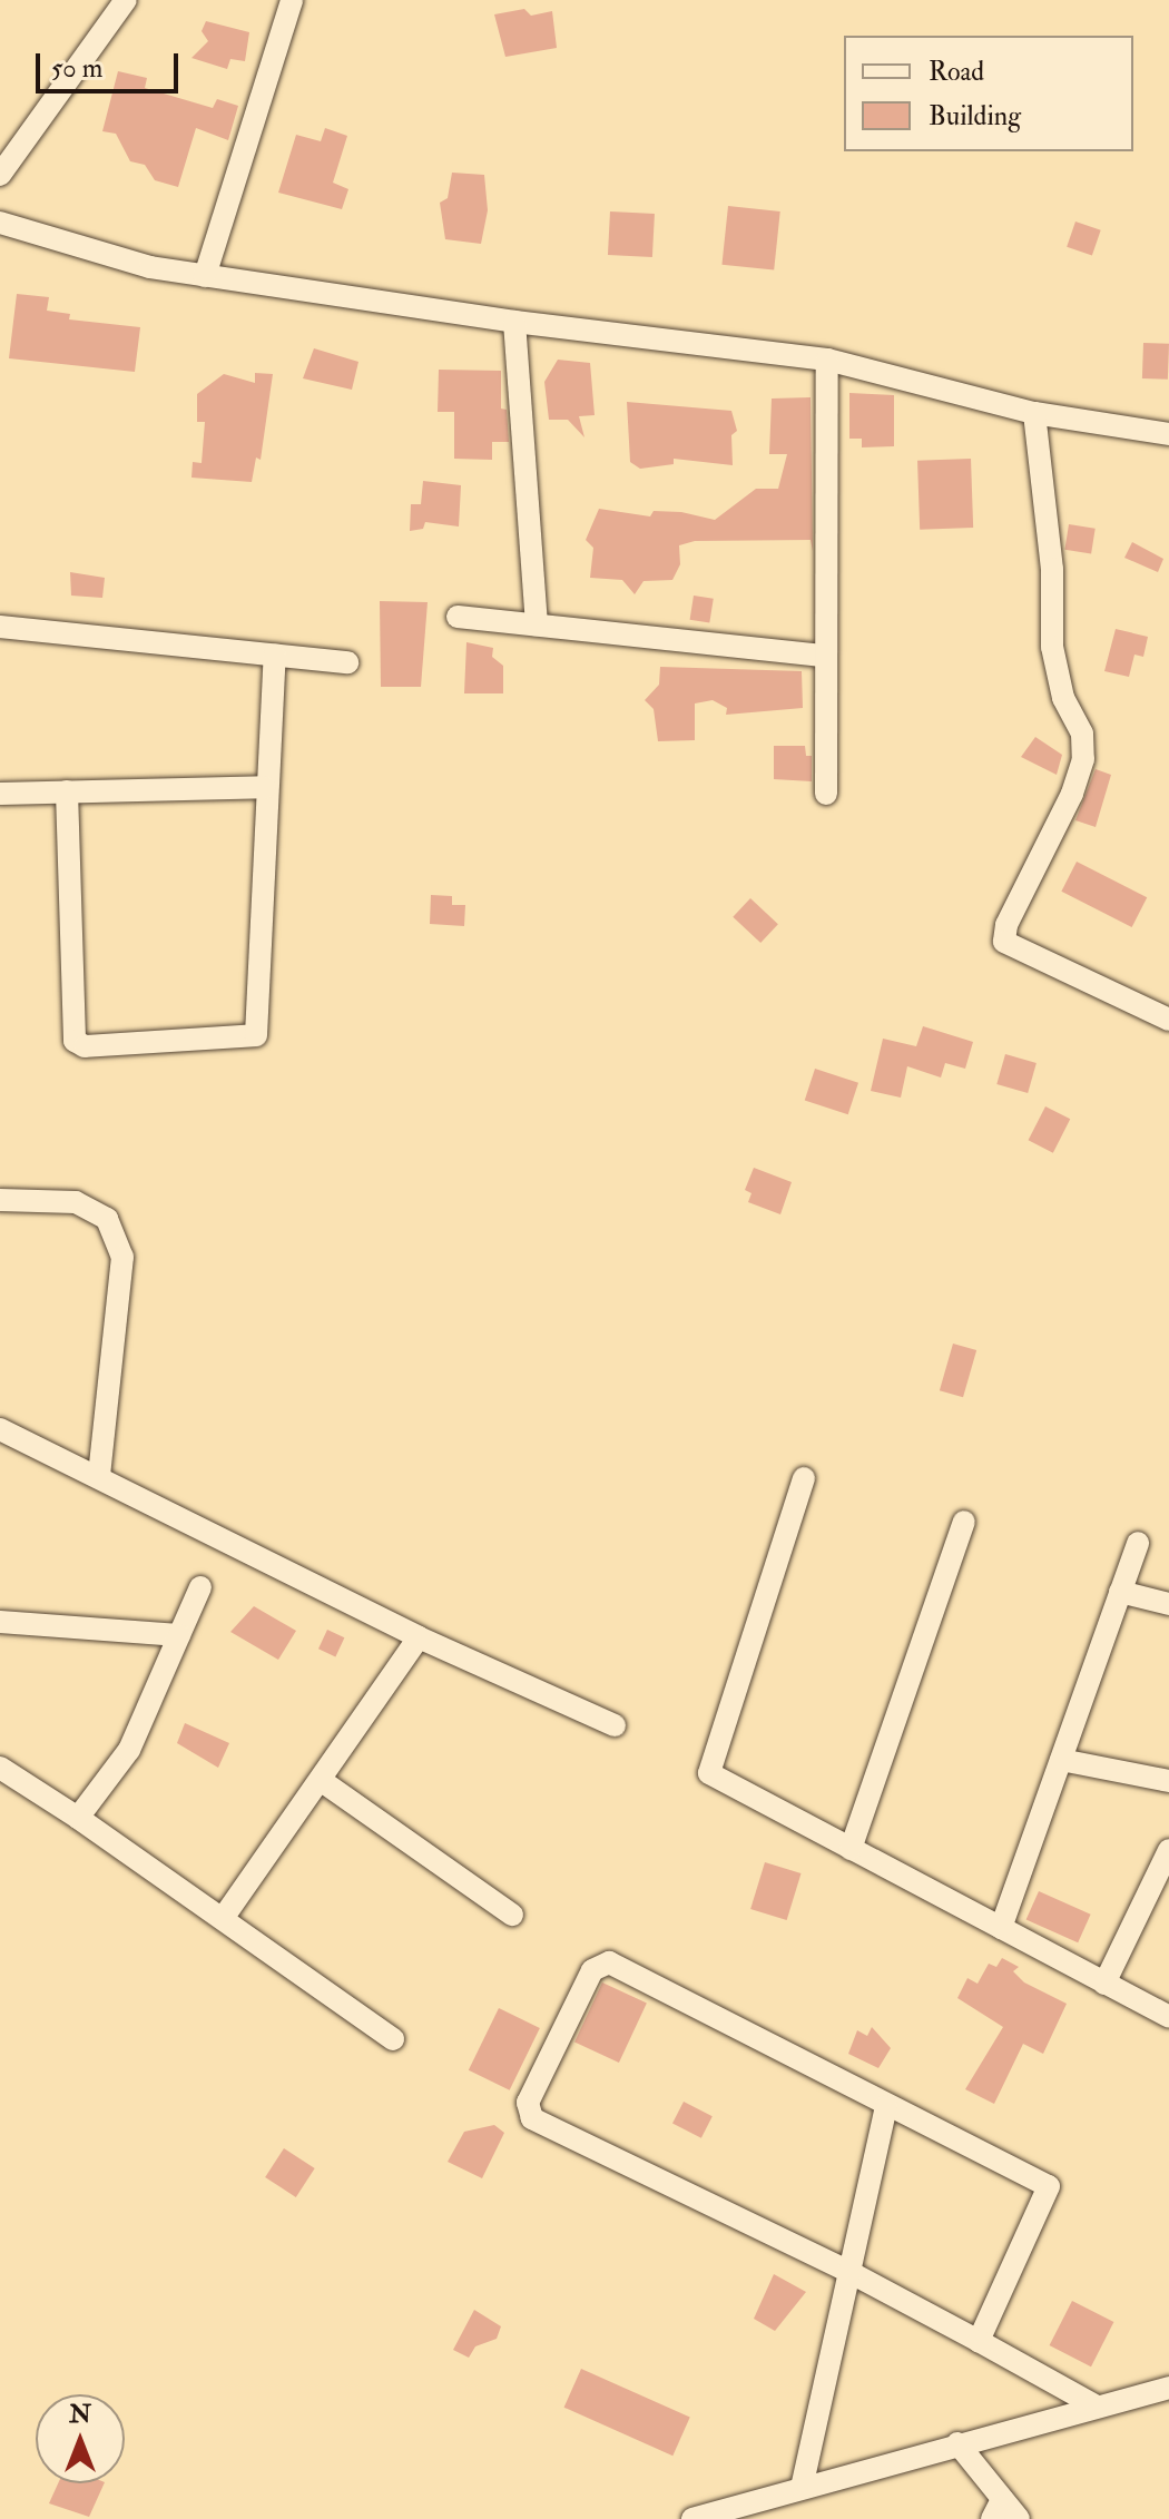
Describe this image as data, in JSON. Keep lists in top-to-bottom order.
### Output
{
  "legend": ["Road", "Building"],
  "scale_bar": "50 m",
  "north": "top"
}
